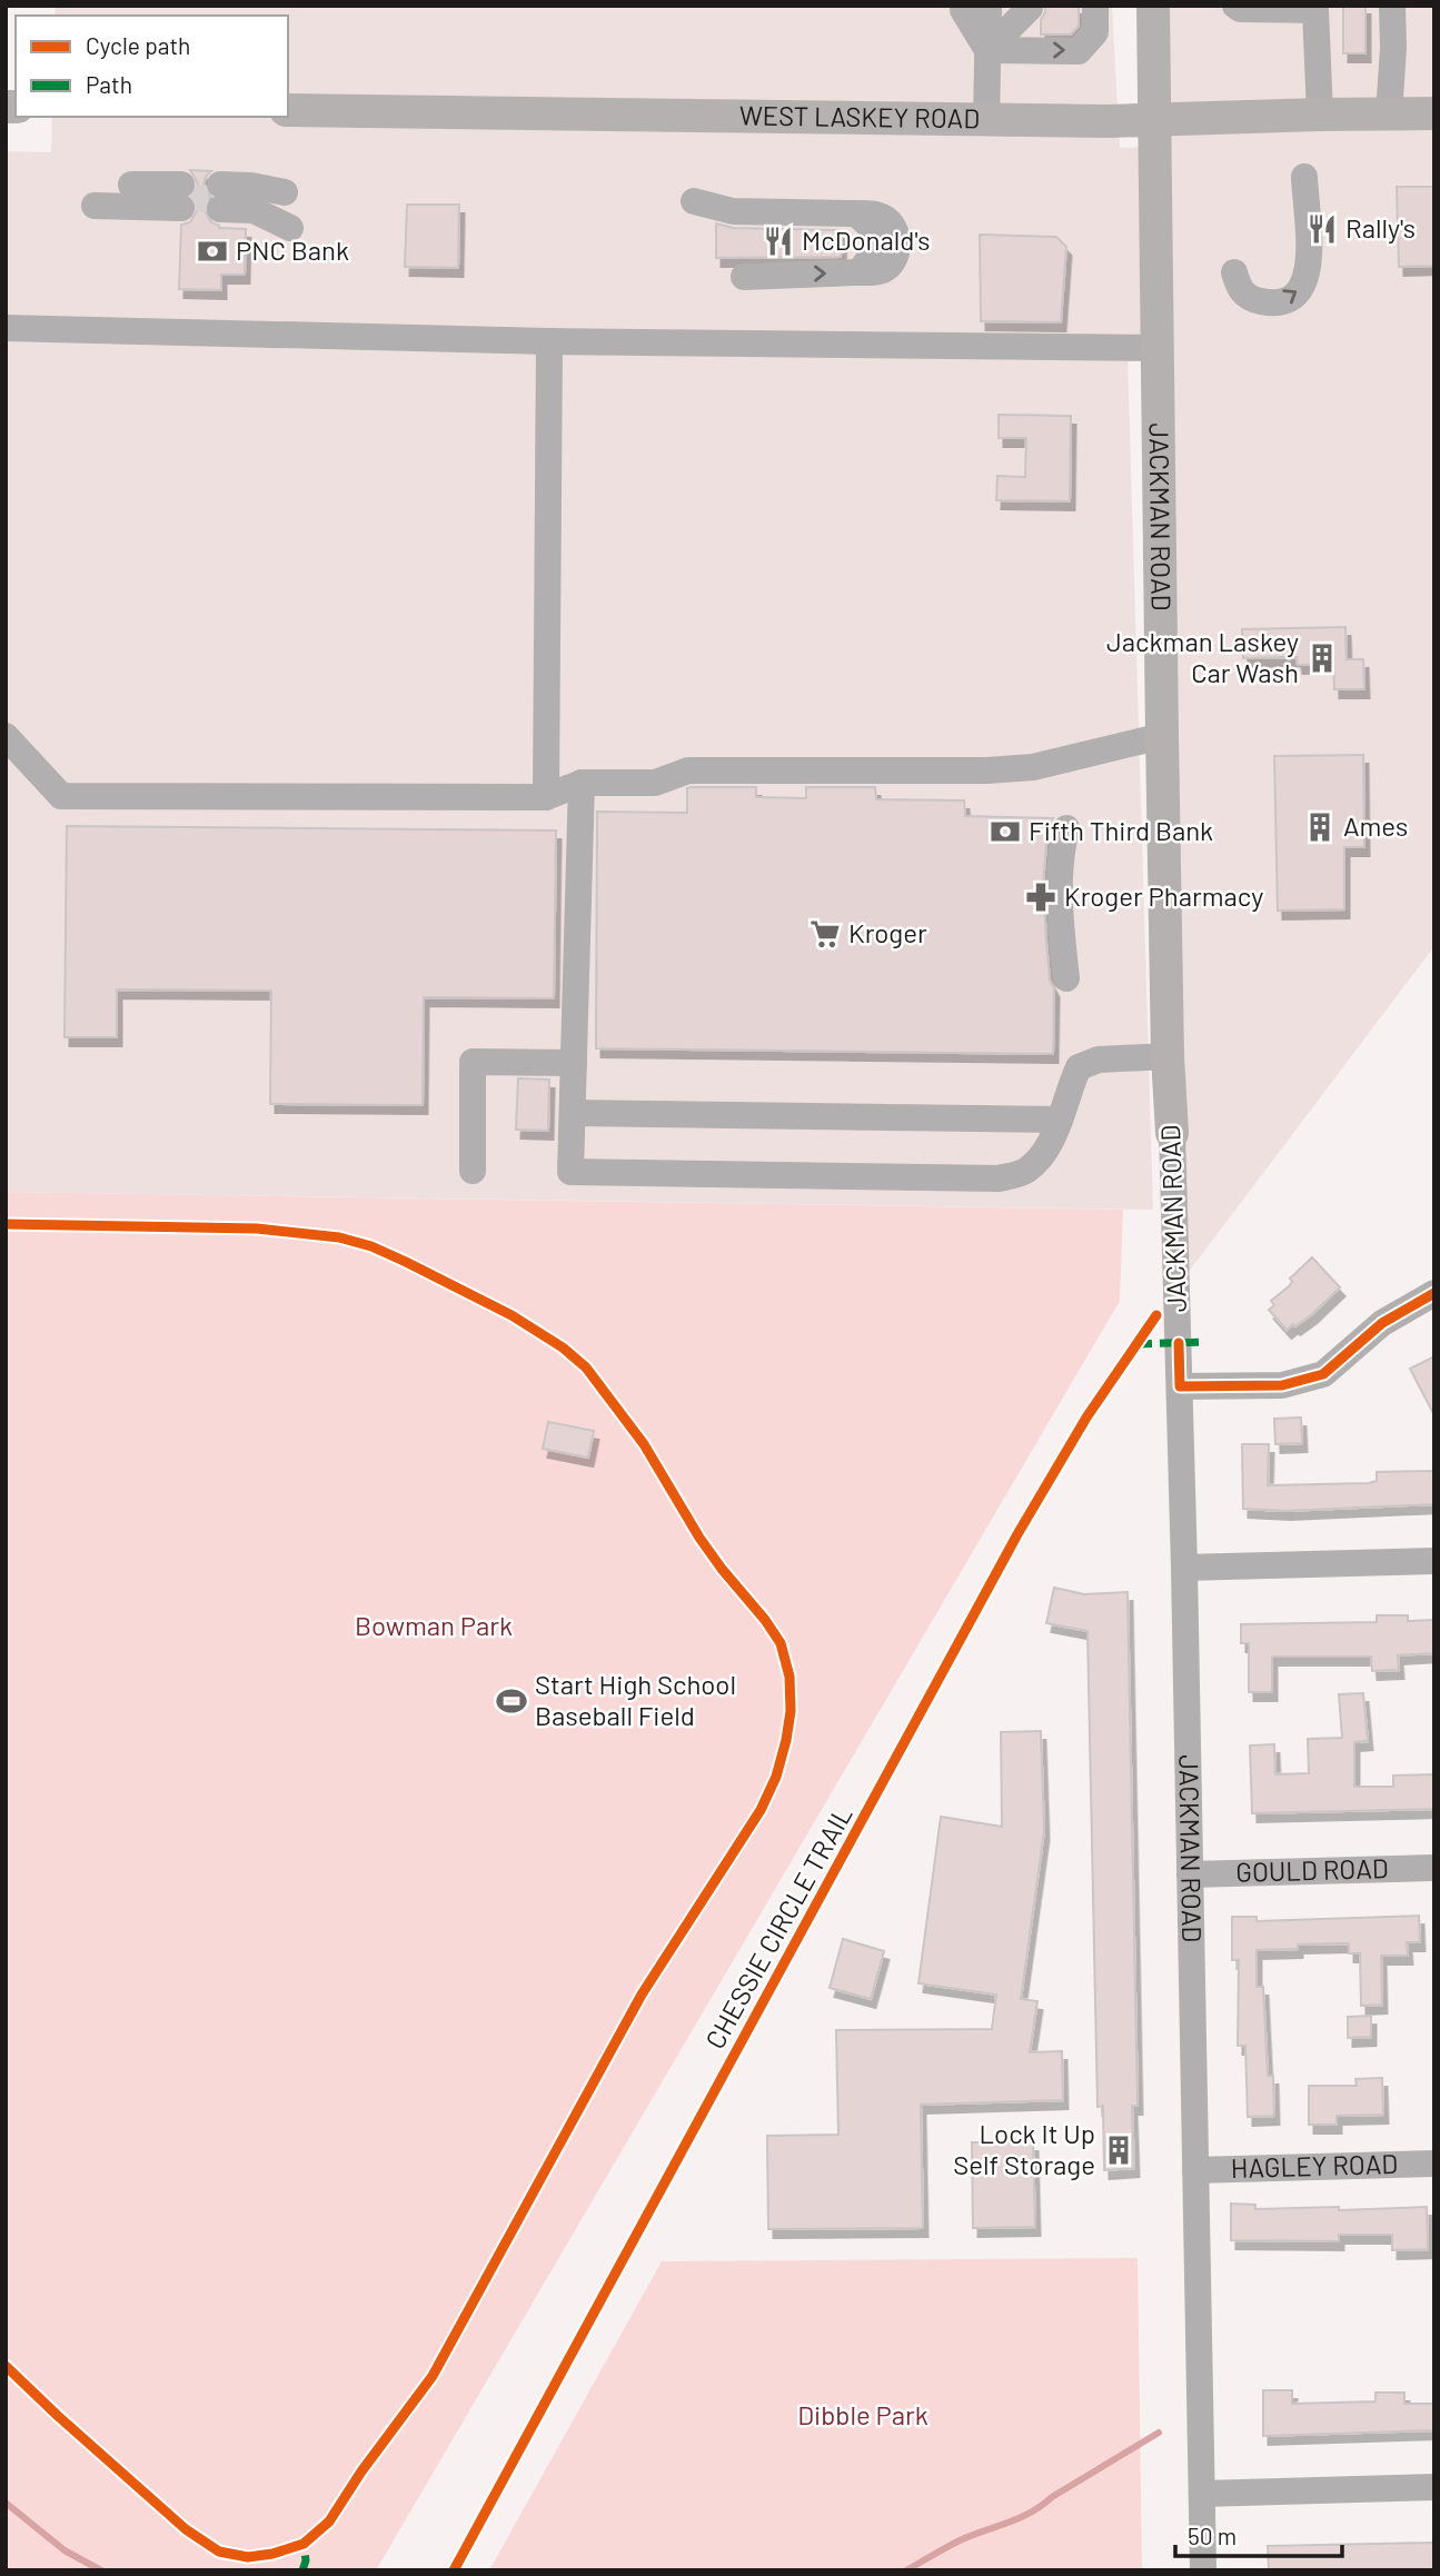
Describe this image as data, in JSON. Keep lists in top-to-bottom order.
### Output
{
  "streets": {
    "main road": ["WEST LASKEY ROAD", "JACKMAN ROAD"],
    "street": ["GOULD ROAD", "HAGLEY ROAD"],
    "cycle path": ["CHESSIE CIRCLE TRAIL"]
  },
  "crossings": [
    ["WEST LASKEY ROAD", "JACKMAN ROAD"],
    ["JACKMAN ROAD", "GOULD ROAD"],
    ["JACKMAN ROAD", "HAGLEY ROAD"]
  ],
  "parks": ["Bowman Park", "Dibble Park"],
  "places": {
    "restaurant": ["Rally's", "McDonald's"],
    "bank": ["PNC Bank", "Fifth Third Bank"],
    "building": ["Jackman Laskey Car Wash", "Ames", "Lock It Up Self Storage"],
    "pharmacy": ["Kroger Pharmacy"],
    "supermarket": ["Kroger"],
    "sports": ["Start High School Baseball Field"]
  },
  "legend": ["Cycle path", "Path"],
  "scale_bar": "50 m"
}
